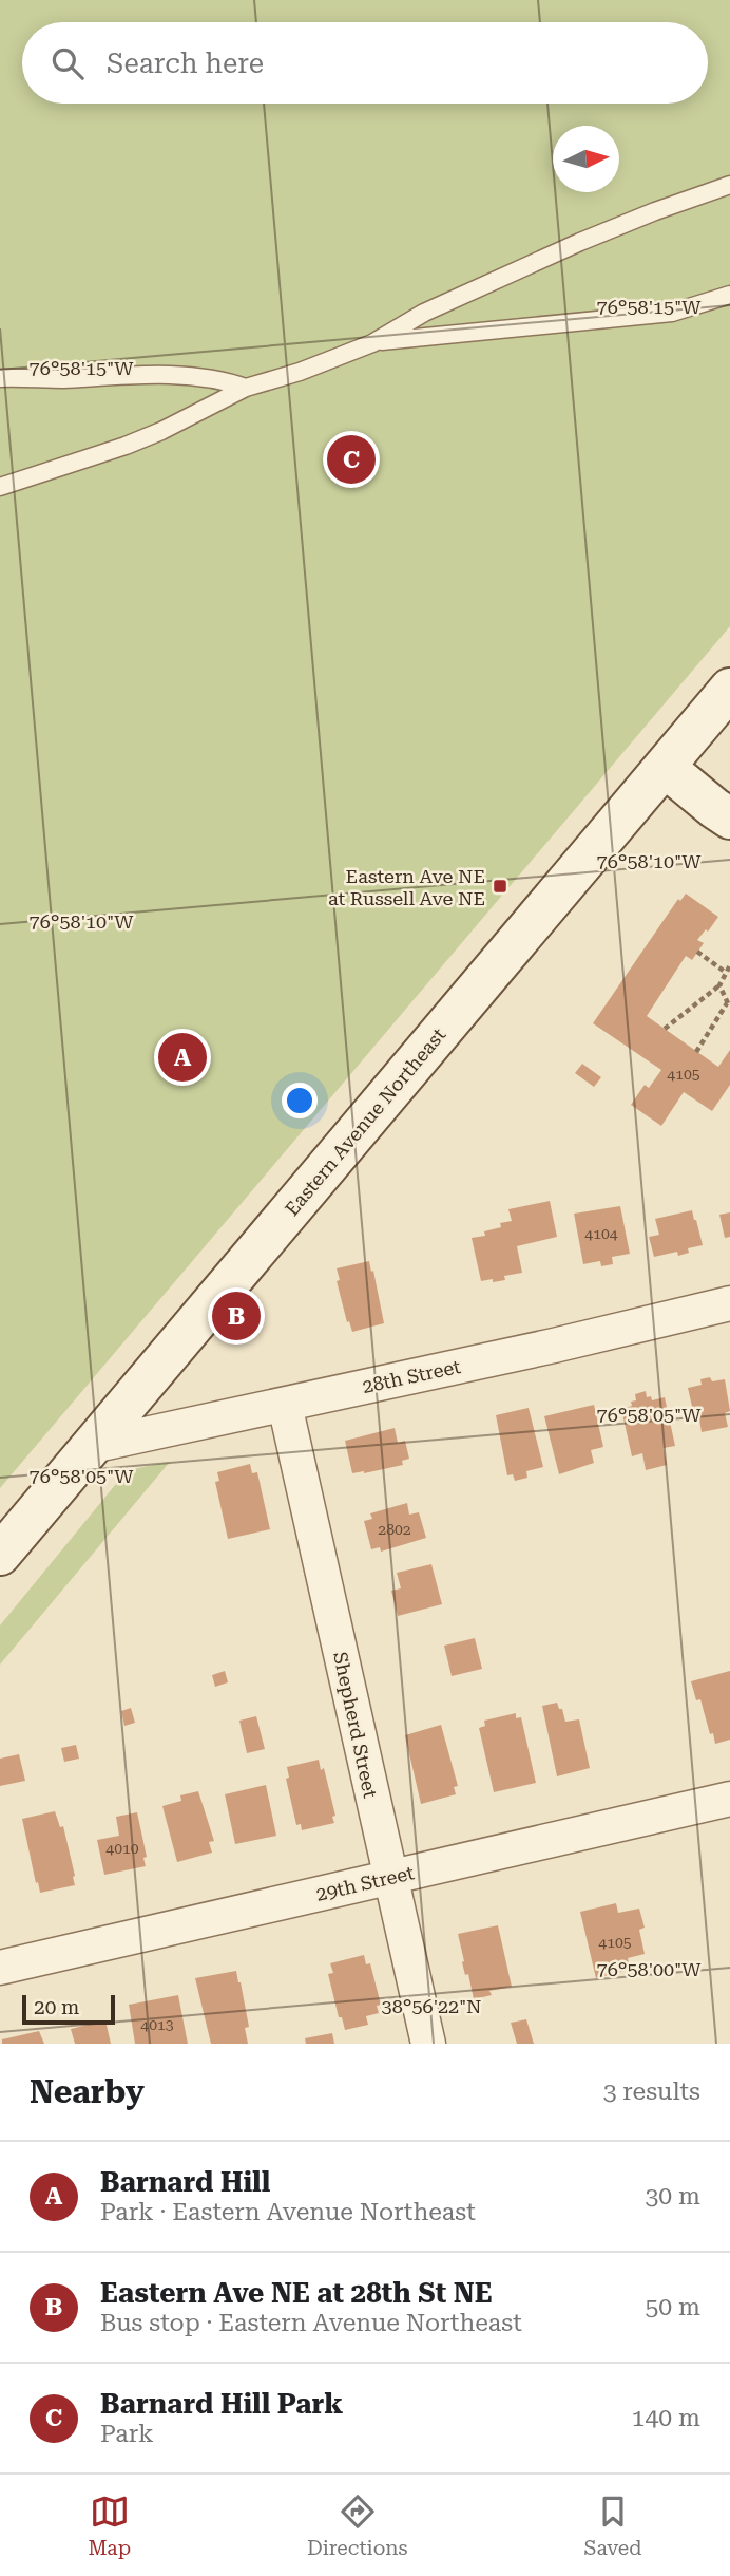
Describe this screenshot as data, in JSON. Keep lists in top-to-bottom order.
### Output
{
  "streets": {
    "main road": ["Eastern Avenue Northeast"],
    "street": ["28th Street", "Shepherd Street", "29th Street"]
  },
  "crossings": [
    ["Eastern Avenue Northeast", "28th Street"],
    ["28th Street", "Shepherd Street"],
    ["Shepherd Street", "29th Street"]
  ],
  "places": {
    "transit": ["Eastern Ave NE at Russell Ave NE"]
  },
  "house_numbers": [
    "4105",
    "4104",
    "2802",
    "4010",
    "4105",
    "4013"
  ],
  "scale_bar": "20 m",
  "north": "right",
  "page": {
    "search": "Search here",
    "pins": ["C", "A", "B"],
    "scale": "20 m",
    "heading": ["Nearby", "3 results"],
    "list": [
      {
        "mark": "A",
        "name": "Barnard Hill",
        "note": "Park · Eastern Avenue Northeast",
        "value": "30 m"
      },
      {
        "mark": "B",
        "name": "Eastern Ave NE at 28th St NE",
        "note": "Bus stop · Eastern Avenue Northeast",
        "value": "50 m"
      },
      {
        "mark": "C",
        "name": "Barnard Hill Park",
        "note": "Park",
        "value": "140 m"
      }
    ],
    "nav": ["Map", "Directions", "Saved"]
  },
  "coordinates": [
    "76°58'15\"W",
    "76°58'10\"W",
    "76°58'05\"W",
    "76°58'00\"W",
    "38°56'22\"N"
  ]
}
